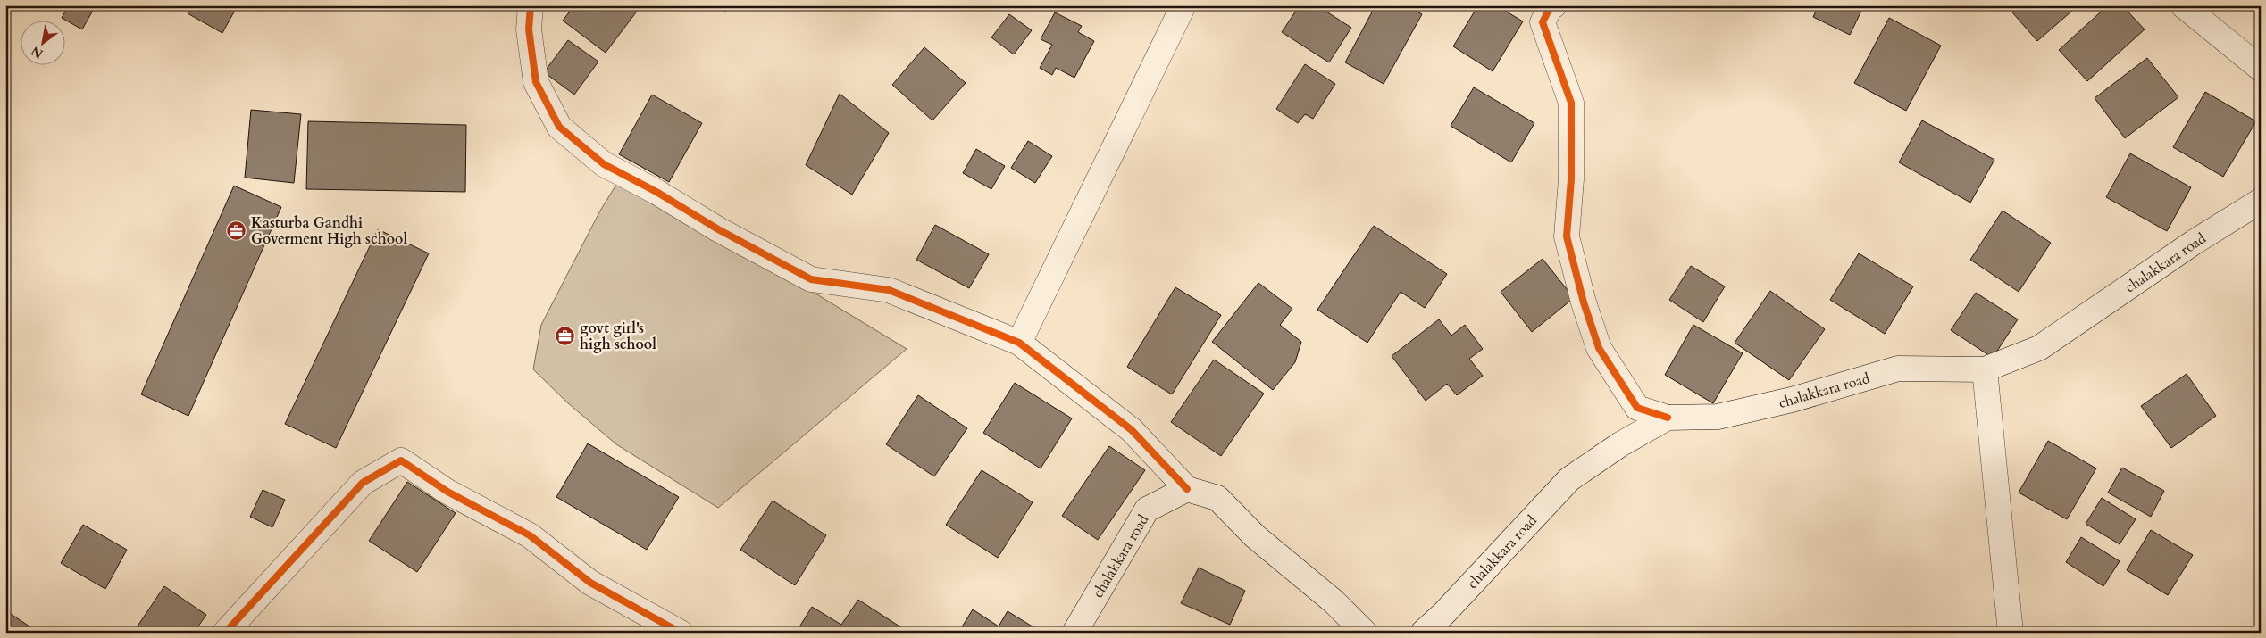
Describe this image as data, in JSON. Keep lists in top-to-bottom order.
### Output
{
  "streets": {
    "street": ["chalakkara road"]
  },
  "places": {
    "office": ["Kasturba Gandhi Goverment High school", "govt girl's high school"]
  },
  "north": "bottom left"
}
